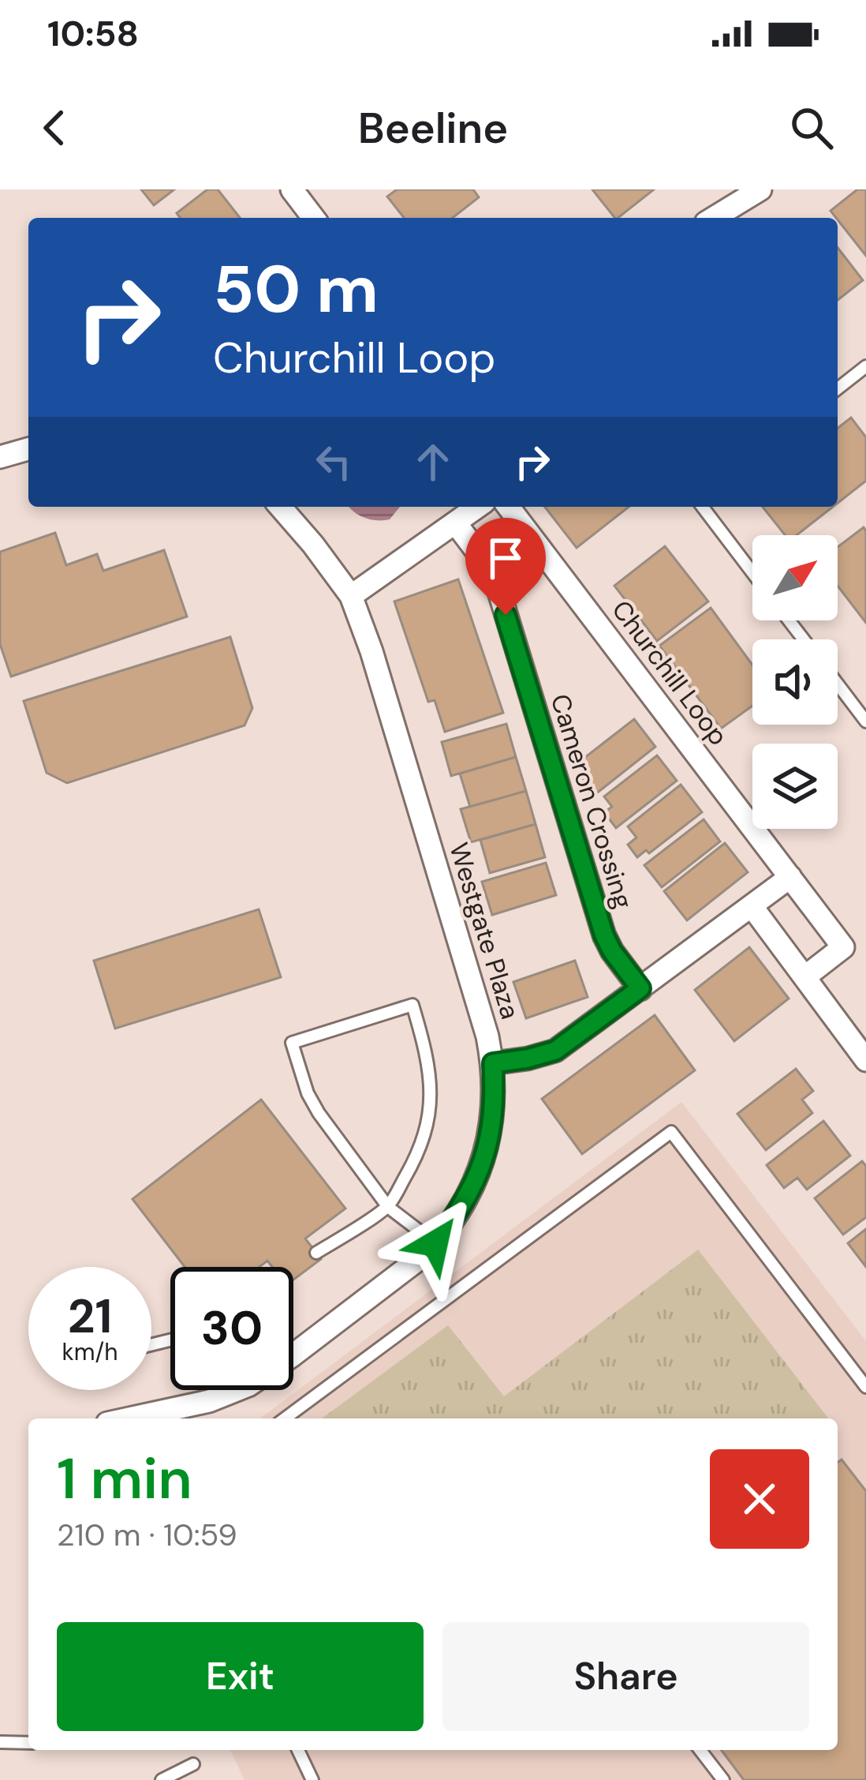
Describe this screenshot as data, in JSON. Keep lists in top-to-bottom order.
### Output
{
  "streets": {
    "street": ["Churchill Loop", "Cameron Crossing", "Westgate Plaza"]
  },
  "north": "top right",
  "page": {
    "status": "10:58",
    "header": "Beeline",
    "turn": ["50 m", "Churchill Loop"],
    "speed": "21 km/h",
    "limit": "30",
    "heading": ["1 min", "210 m · 10:59"],
    "buttons": ["Exit", "Share"]
  }
}
